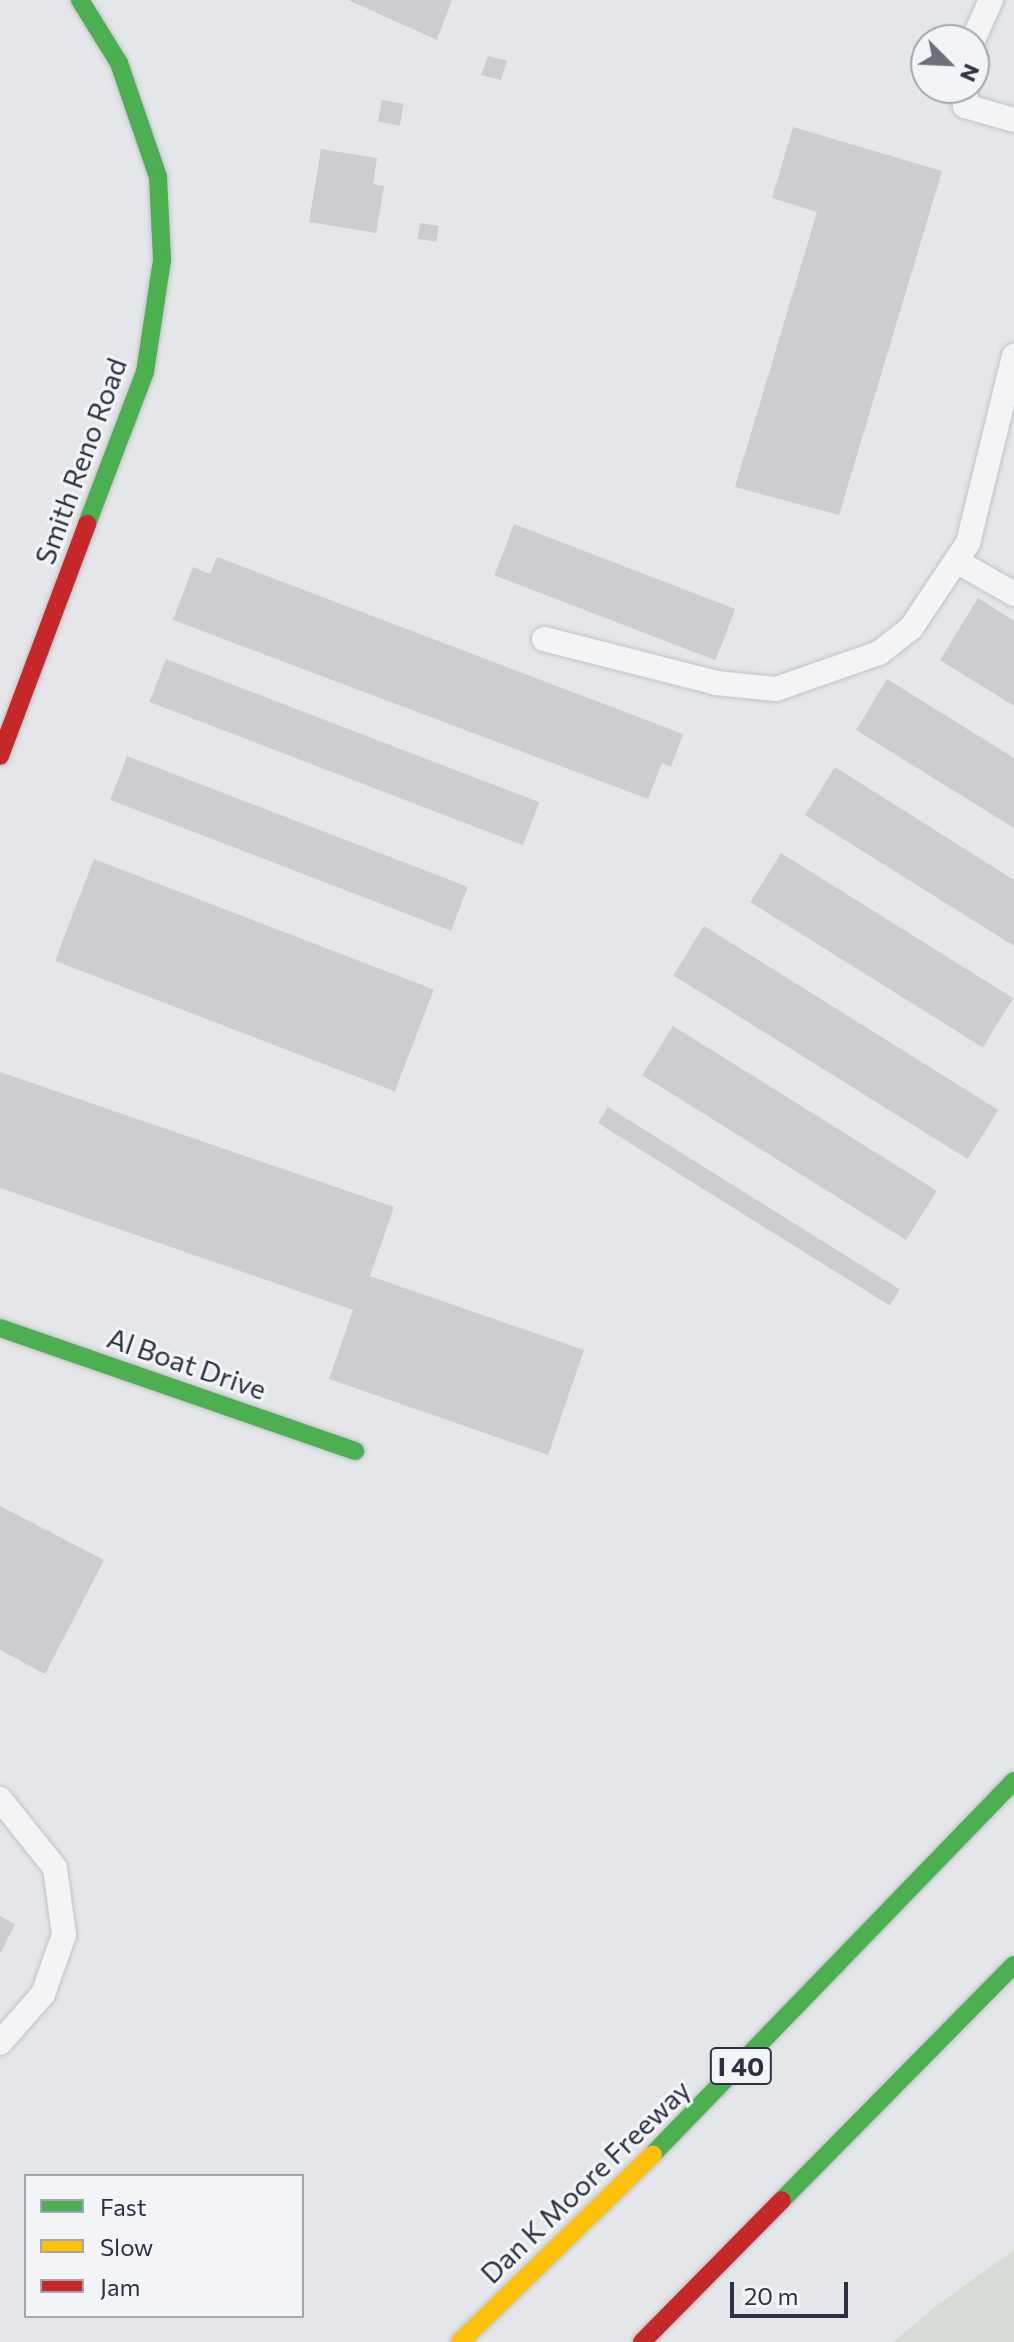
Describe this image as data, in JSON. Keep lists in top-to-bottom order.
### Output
{
  "streets": {
    "main road": [
      "Smith Reno Road",
      "Al Boat Drive",
      "I 40",
      "Dan K Moore Freeway"
    ]
  },
  "legend": ["Fast", "Slow", "Jam"],
  "scale_bar": "20 m",
  "north": "bottom right"
}
